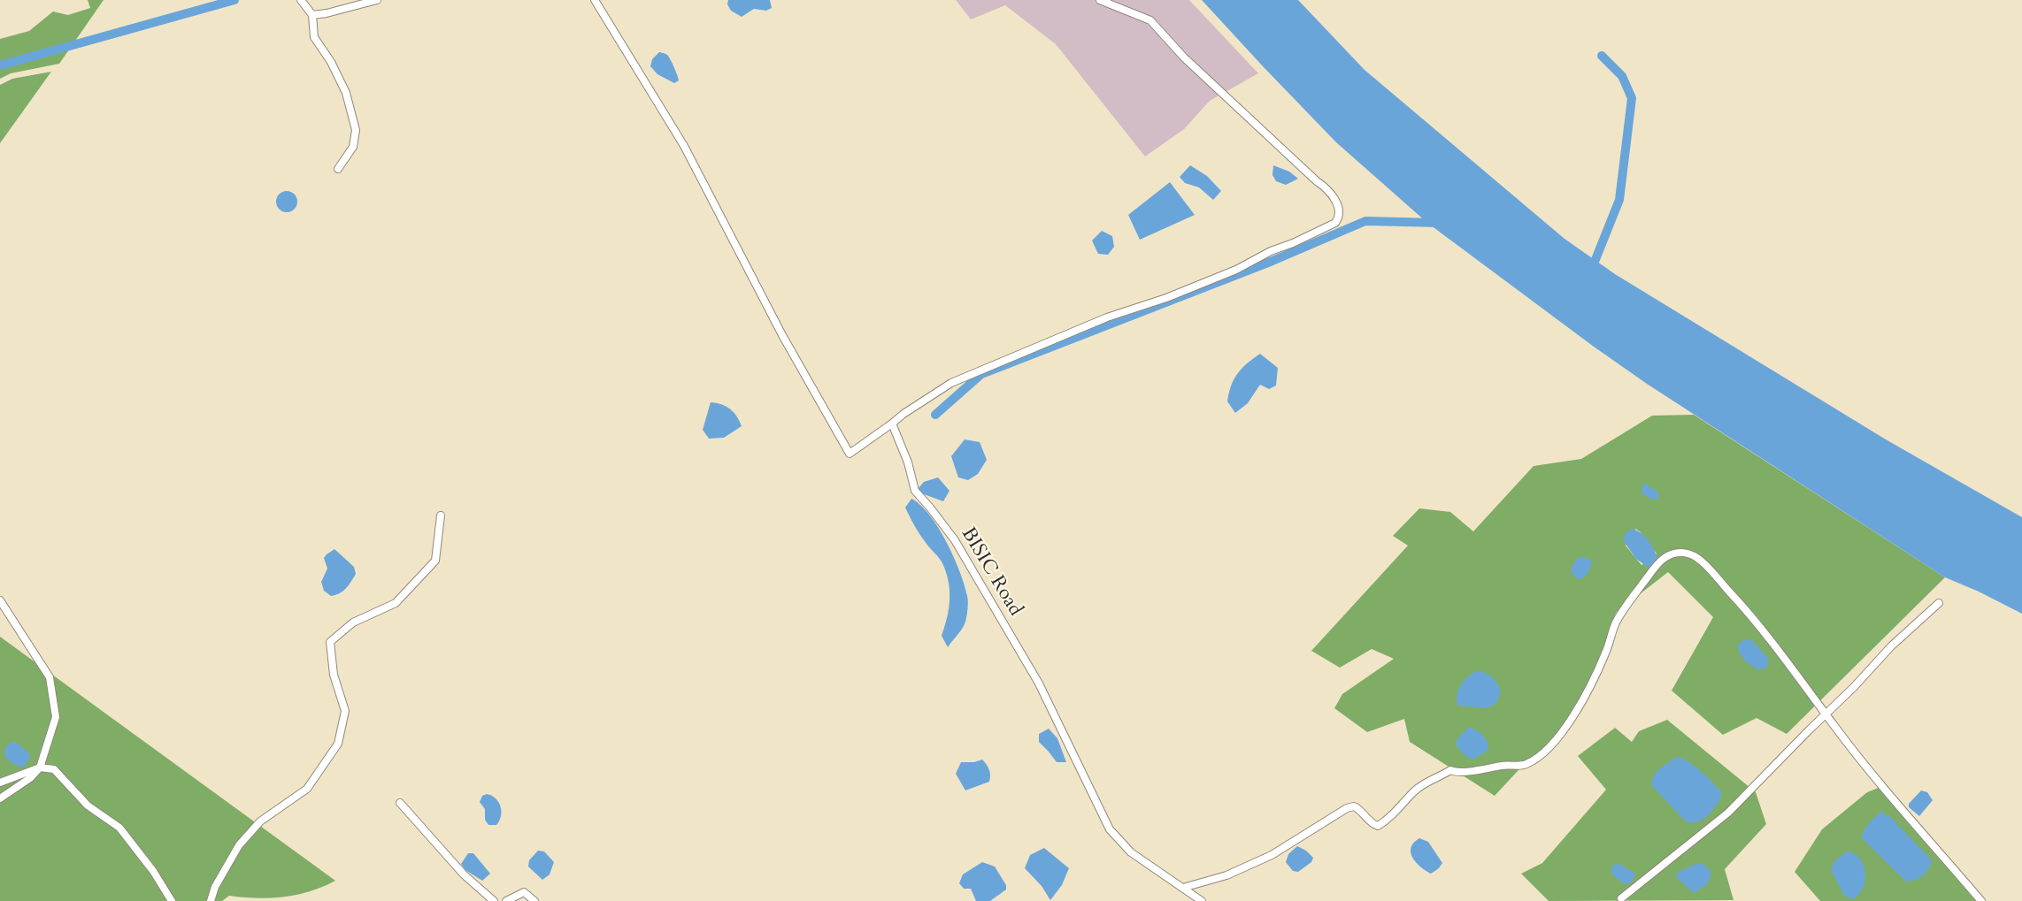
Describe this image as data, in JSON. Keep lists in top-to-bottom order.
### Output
{
  "streets": {
    "street": ["BISIC Road"]
  }
}
